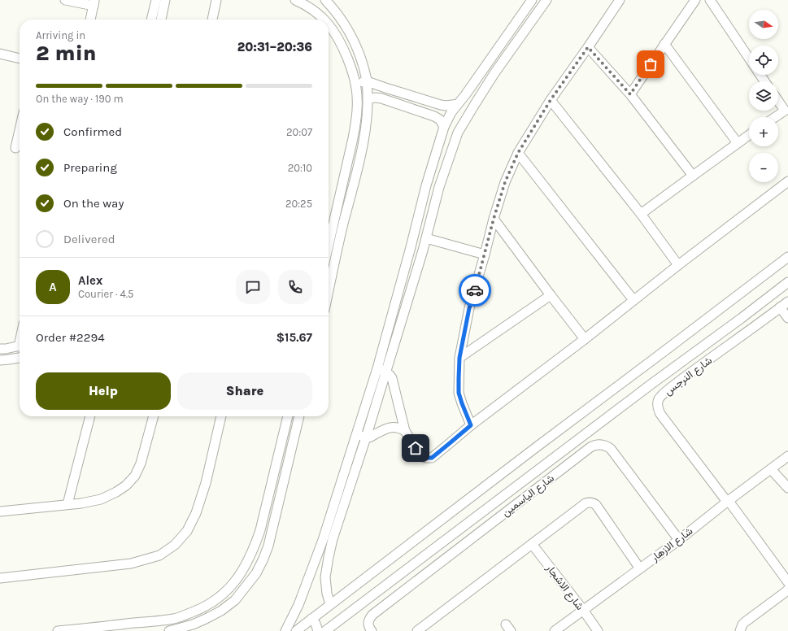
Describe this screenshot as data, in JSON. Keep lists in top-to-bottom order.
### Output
{
  "streets": {
    "street": [
      "شارع النرجس",
      "شارع الياسمين",
      "شارع الازهار",
      "شارع الاشجار"
    ]
  },
  "crossings": [
    ["شارع النرجس", "شارع الازهار"],
    ["شارع الياسمين", "شارع الازهار"],
    ["شارع الازهار", "شارع الاشجار"]
  ],
  "north": "right",
  "page": {
    "map_buttons": ["+", "−"],
    "heading": ["2 min", "Arriving in", "20:31–20:36"],
    "panel": [
      "Alex",
      "Courier · 4.5",
      "Order #2294",
      "$15.67"
    ],
    "bar": "On the way · 190 m",
    "list": [
      ["Confirmed", "20:07"],
      ["Preparing", "20:10"],
      ["On the way", "20:25"],
      "Delivered"
    ],
    "round": "A",
    "buttons": ["Help", "Share"]
  }
}
